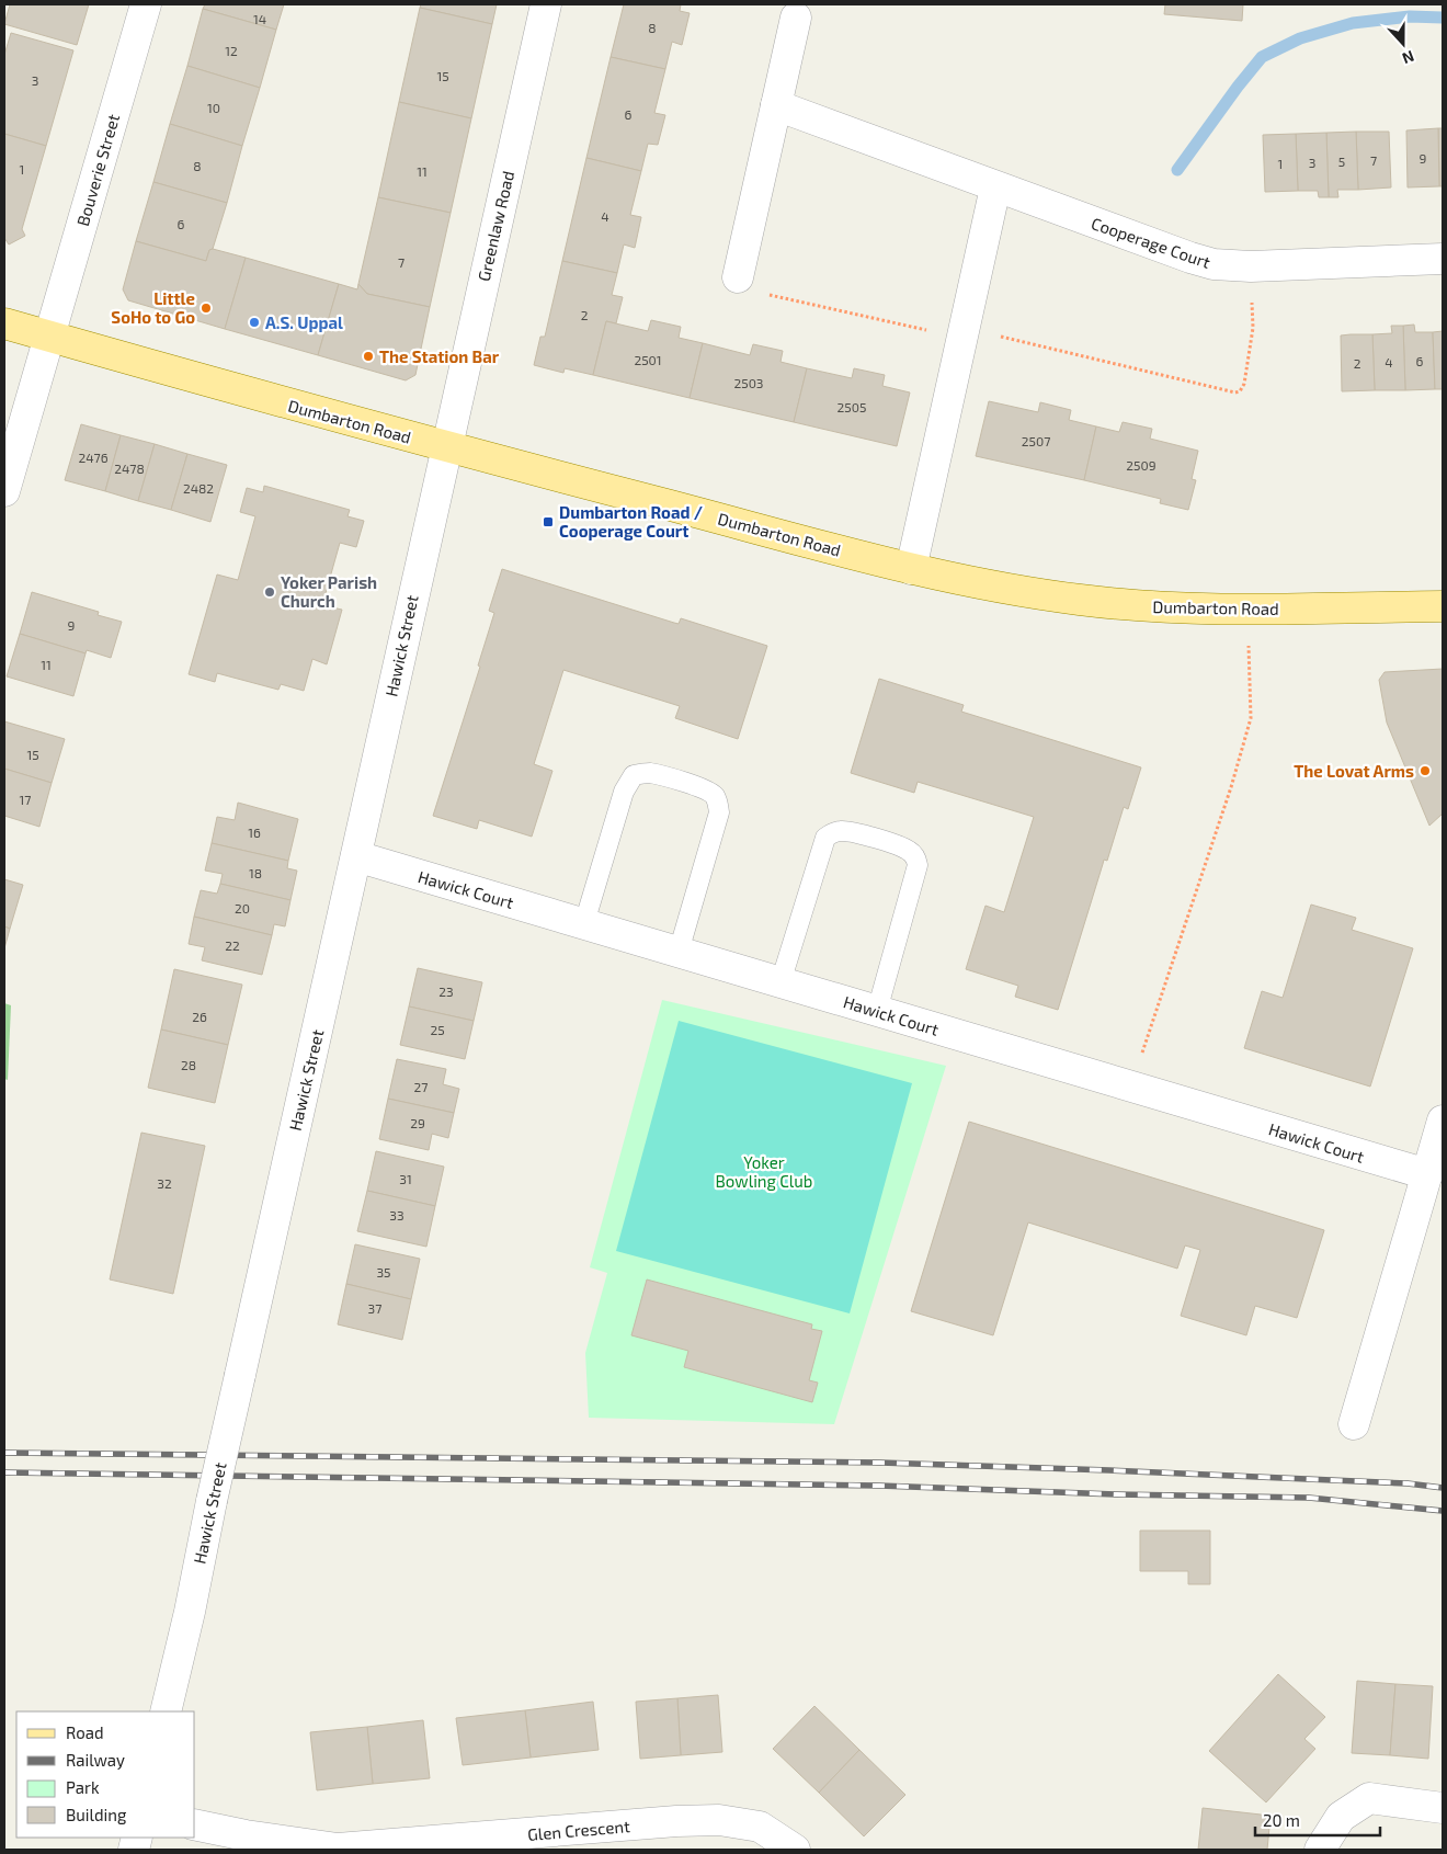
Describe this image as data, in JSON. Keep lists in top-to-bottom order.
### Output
{
  "streets": {
    "main road": ["Dumbarton Road"],
    "street": [
      "Bouverie Street",
      "Greenlaw Road",
      "Cooperage Court",
      "Hawick Street",
      "Hawick Court",
      "Glen Crescent"
    ]
  },
  "crossings": [
    ["Bouverie Street", "Dumbarton Road"],
    ["Greenlaw Road", "Dumbarton Road"],
    ["Greenlaw Road", "Hawick Street"],
    ["Dumbarton Road", "Hawick Street"],
    ["Hawick Street", "Hawick Court"]
  ],
  "parks": ["Yoker Bowling Club"],
  "places": {
    "other": [
      "Little SoHo to Go",
      "A.S. Uppal",
      "The Station Bar",
      "Yoker Parish Church",
      "The Lovat Arms"
    ],
    "transit": ["Dumbarton Road / Cooperage Court"]
  },
  "house_numbers": [
    "14",
    "8",
    "12",
    "15",
    "3",
    "10",
    "6",
    "9",
    "7",
    "5",
    "3",
    "1",
    "8",
    "1",
    "11",
    "4",
    "6",
    "7",
    "2",
    "2501",
    "6",
    "4",
    "2",
    "2503",
    "2505",
    "2507",
    "2476",
    "2509",
    "2478",
    "2482",
    "9",
    "11",
    "15",
    "17",
    "16",
    "18",
    "20",
    "22",
    "23",
    "26",
    "25",
    "28",
    "27",
    "29",
    "31",
    "32",
    "33",
    "35",
    "37"
  ],
  "legend": [
    "Road",
    "Railway",
    "Park",
    "Building"
  ],
  "scale_bar": "20 m",
  "north": "bottom"
}
